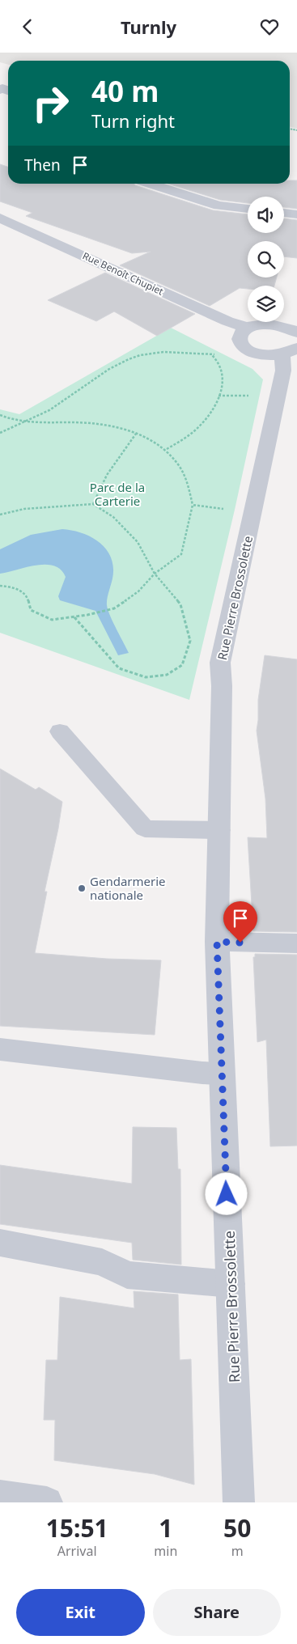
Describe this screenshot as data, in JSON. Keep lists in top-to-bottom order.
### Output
{
  "streets": {
    "street": ["Rue Benoît Chupiet", "Rue Pierre Brossolette"]
  },
  "parks": ["Parc de la Carterie"],
  "places": ["Gendarmerie nationale"],
  "page": {
    "header": "Turnly",
    "turn": ["40 m", "Turn right"],
    "then": "Then",
    "eta": [
      "15:51",
      "Arrival",
      "1",
      "min",
      "50",
      "m"
    ],
    "buttons": ["Exit", "Share"]
  }
}
